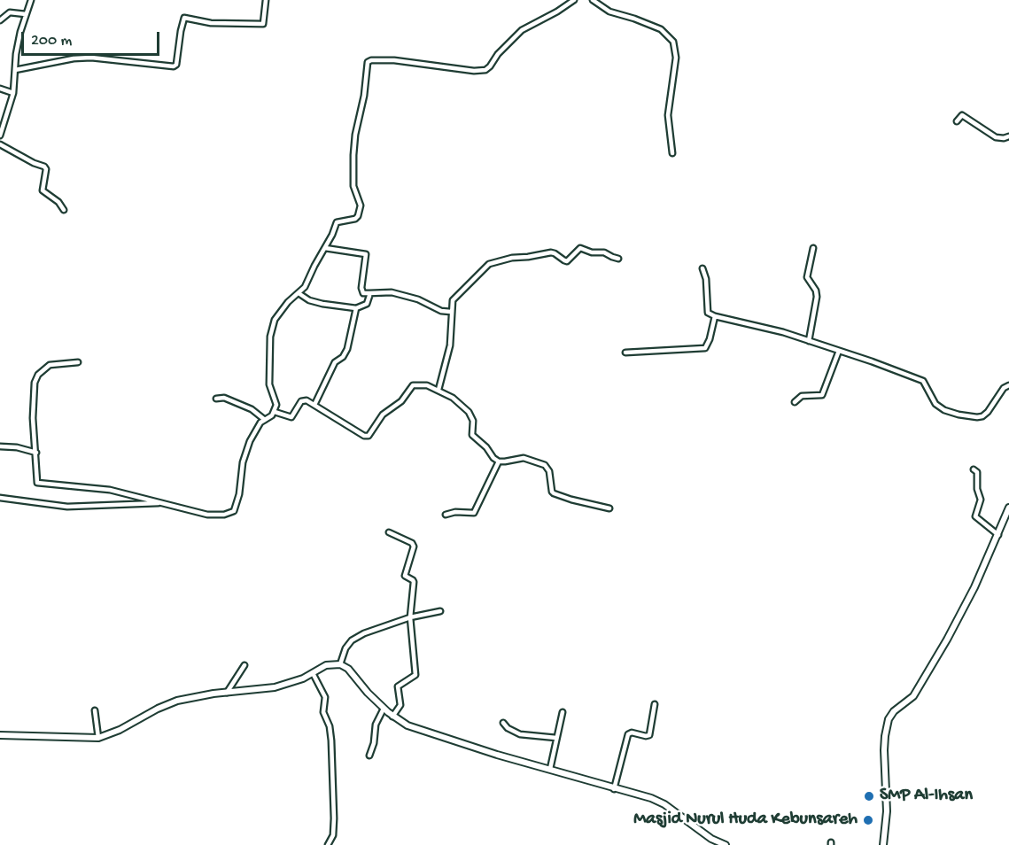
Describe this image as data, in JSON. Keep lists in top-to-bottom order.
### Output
{
  "places": ["SMP Al-Ihsan", "Masjid Nurul Huda Kebunsareh"],
  "scale_bar": "200 m"
}
